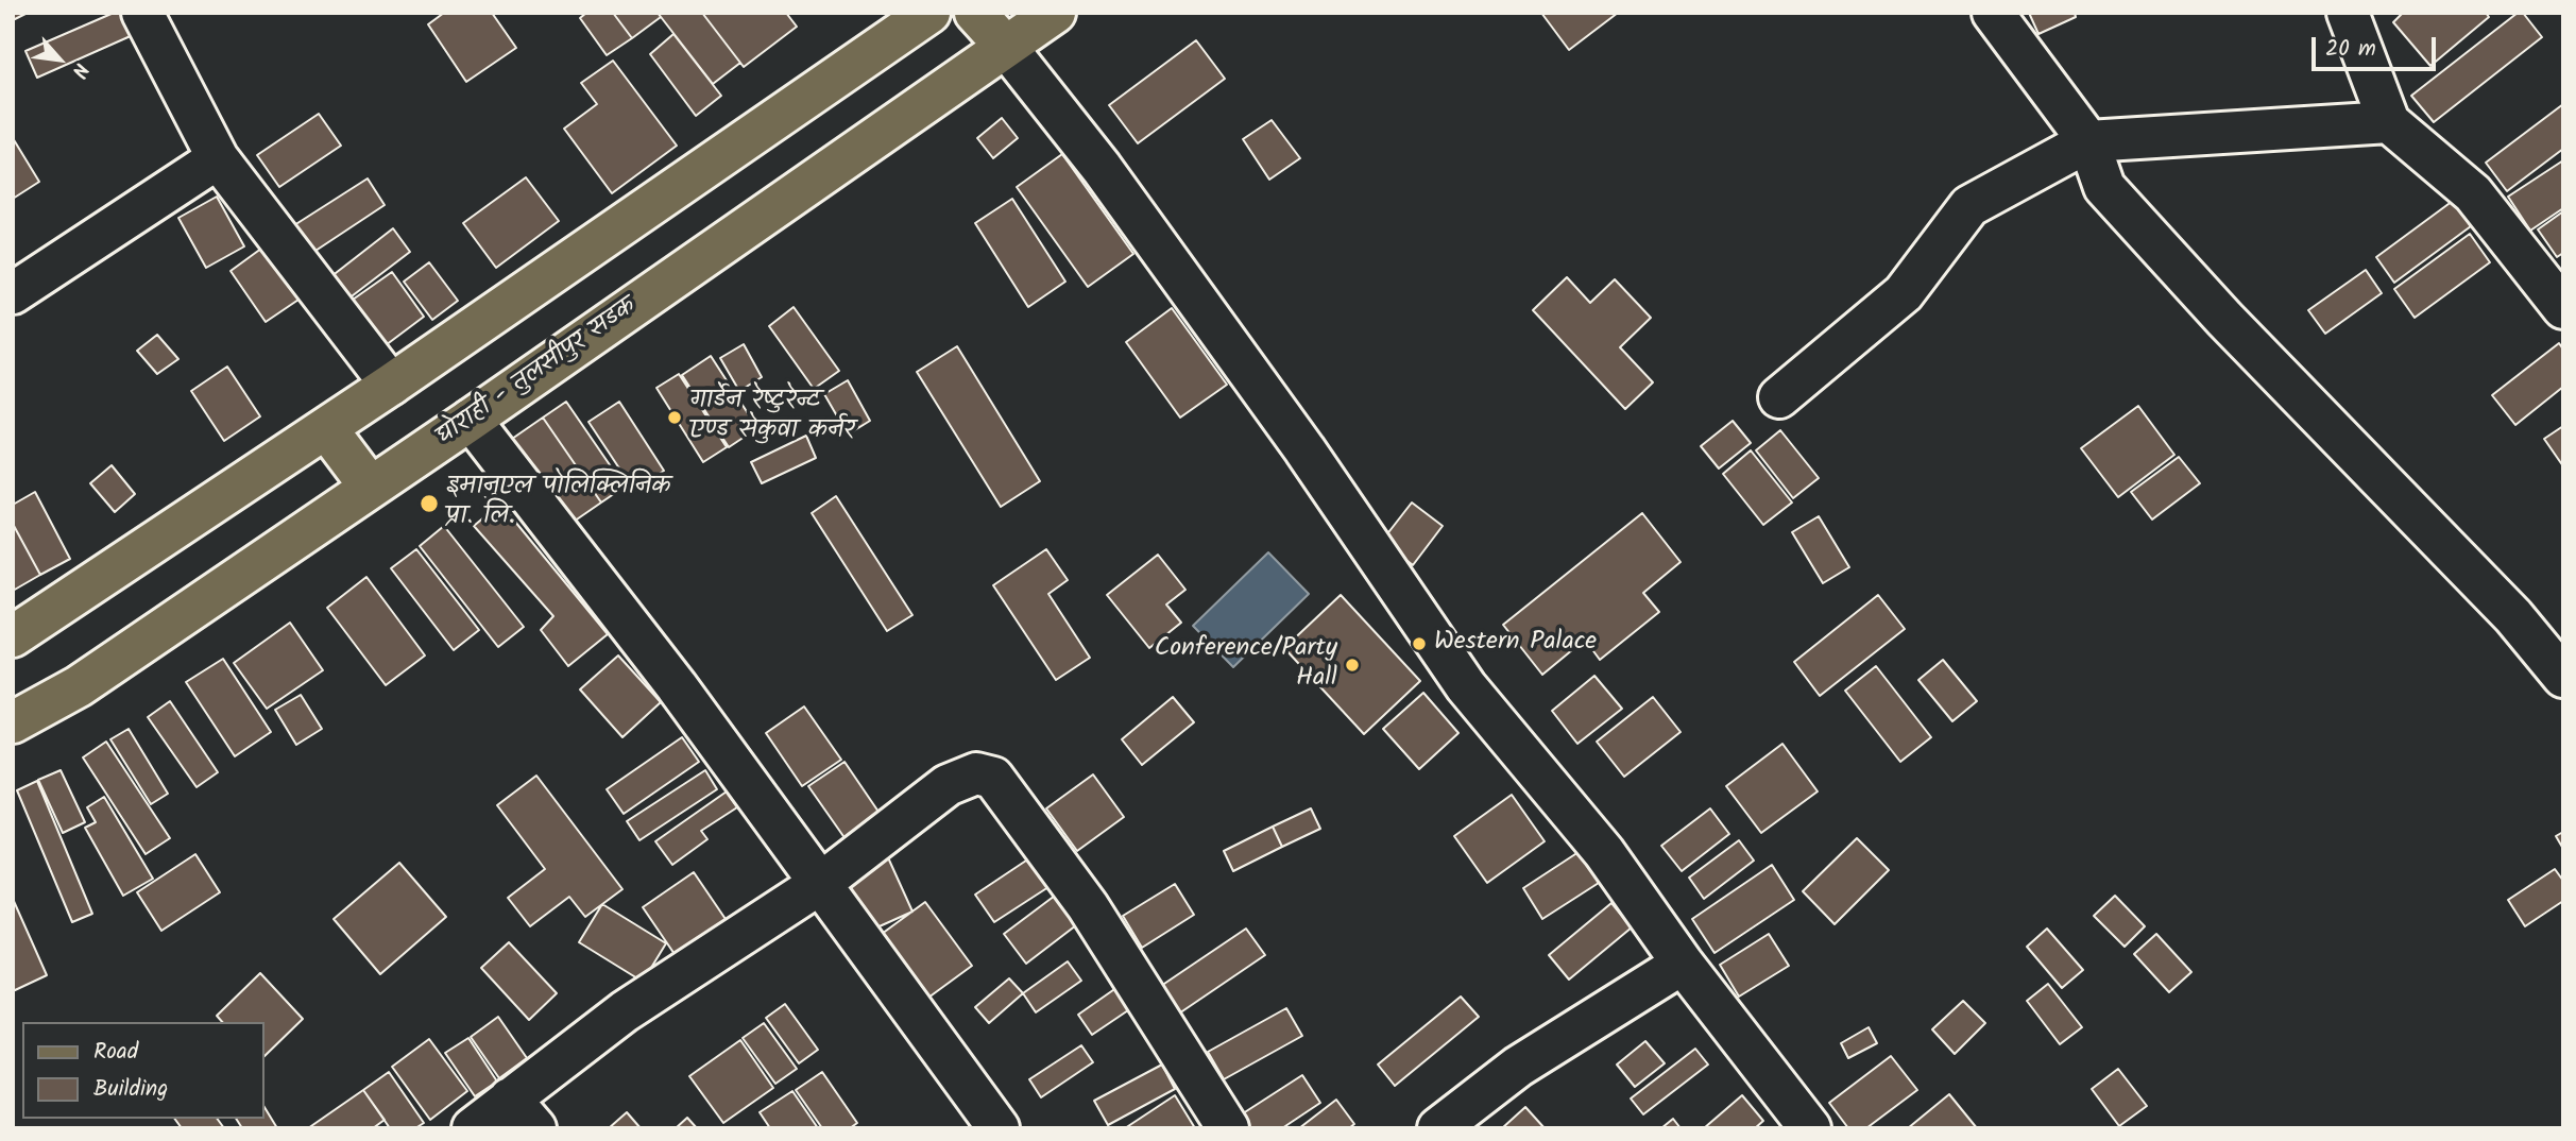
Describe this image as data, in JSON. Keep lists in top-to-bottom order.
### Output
{
  "streets": {
    "main road": ["घोराही - तुलसीपुर सडक"]
  },
  "places": [
    "गार्डेन रेष्टुरेन्ट एण्ड सेकुवा कर्नर",
    "इमानुएल पोलिक्लिनिक प्रा. लि.",
    "Western Palace",
    "Conference/Party Hall"
  ],
  "legend": ["Road", "Building"],
  "scale_bar": "20 m",
  "north": "bottom right"
}
